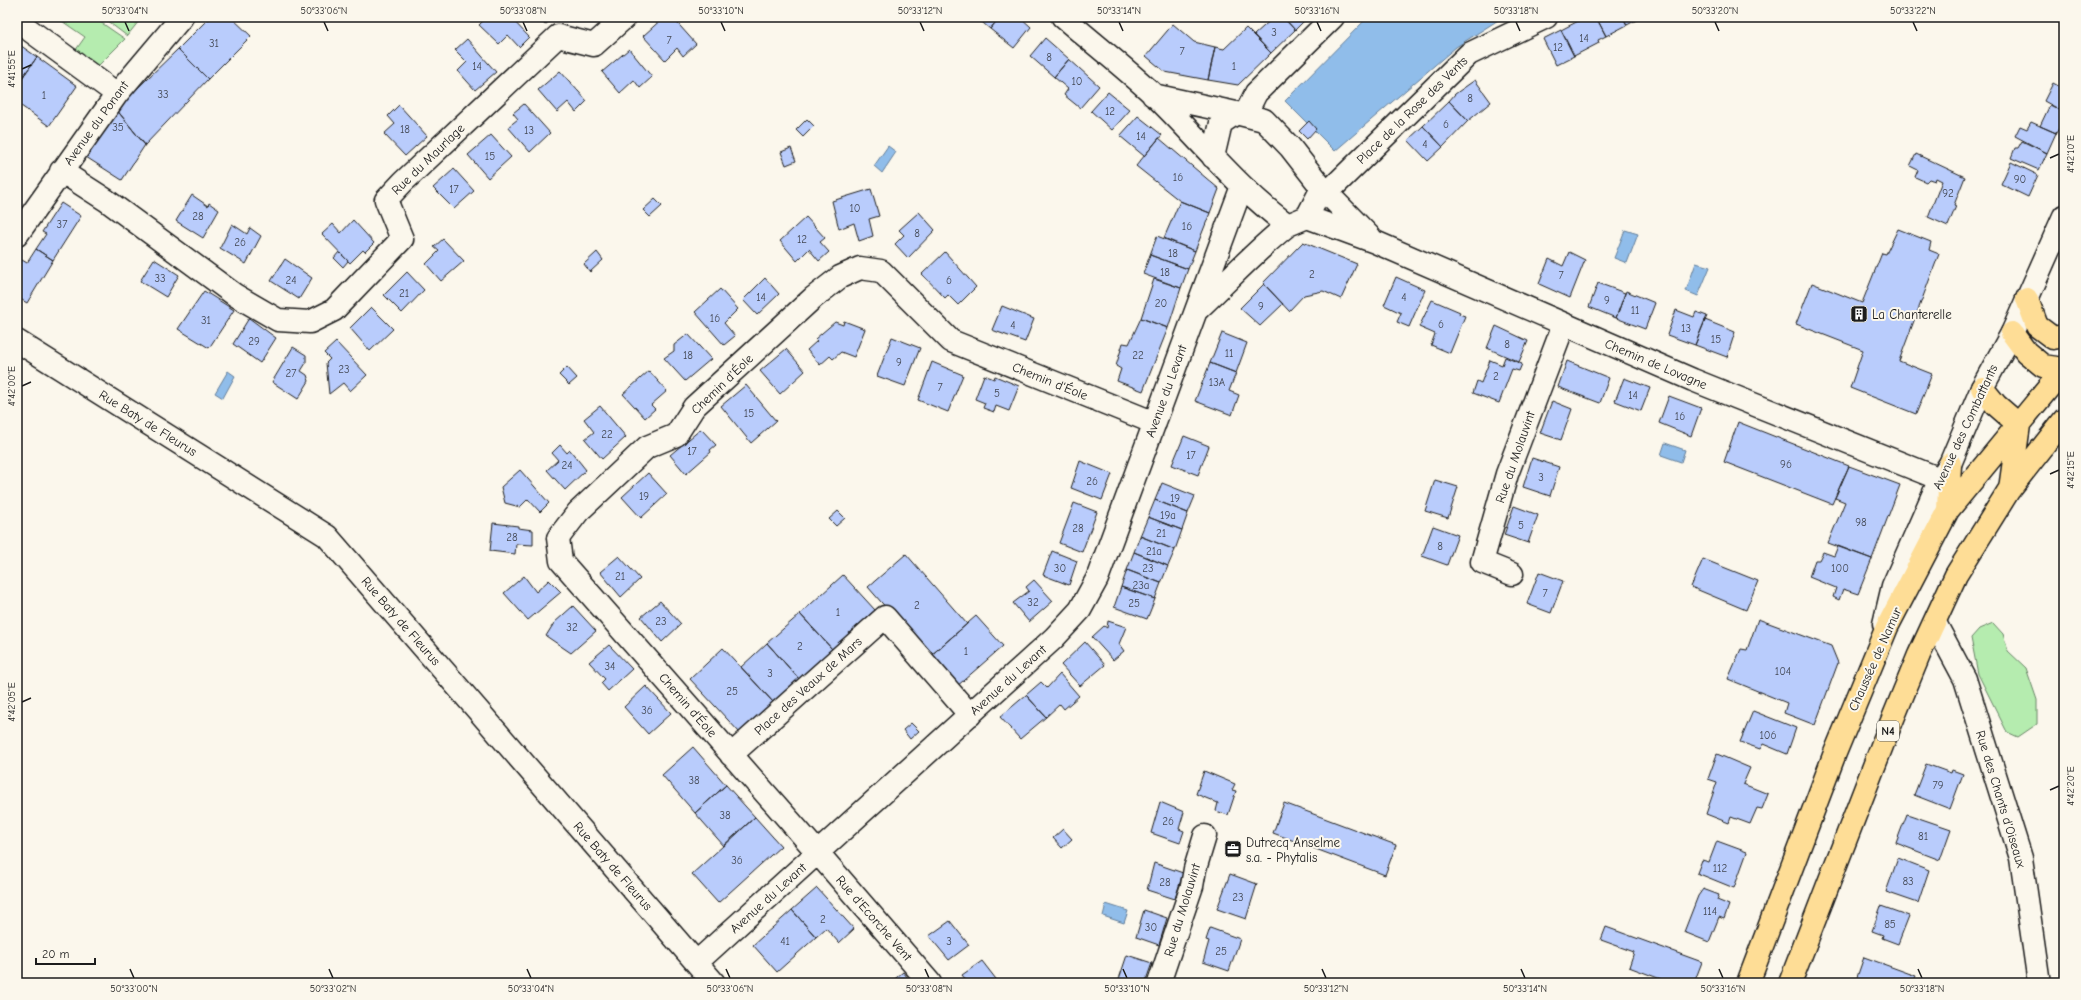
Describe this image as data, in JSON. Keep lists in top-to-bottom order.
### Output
{
  "streets": {
    "main road": ["Chaussée de Namur", "N4"],
    "street": [
      "Place de la Rose des Vents",
      "Avenue du Ponant",
      "Rue du Maurlage",
      "Chemin de Lovagne",
      "Chemin d'Éole",
      "Avenue du Levant",
      "Rue Baty de Fleurus",
      "Avenue des Combattants",
      "Rue du Molauvint",
      "Place des Veaux de Mars",
      "Rue des Chants d'Oiseaux",
      "Rue d'Ecorche Vent"
    ]
  },
  "crossings": [
    ["Place de la Rose des Vents", "Chemin de Lovagne"],
    ["Place de la Rose des Vents", "Avenue du Levant"],
    ["Avenue du Ponant", "Rue du Maurlage"],
    ["Chemin de Lovagne", "Avenue du Levant"],
    ["Chemin de Lovagne", "Avenue des Combattants"],
    ["Chemin de Lovagne", "Rue du Molauvint"],
    ["Chemin d'Éole", "Avenue du Levant"],
    ["Chemin d'Éole", "Place des Veaux de Mars"],
    ["Chemin d'Éole", "Rue d'Ecorche Vent"],
    ["Avenue du Levant", "Rue Baty de Fleurus"],
    ["Avenue du Levant", "Place des Veaux de Mars"],
    ["Avenue du Levant", "Rue d'Ecorche Vent"],
    ["Avenue des Combattants", "Chaussée de Namur"],
    ["N4", "Rue des Chants d'Oiseaux"]
  ],
  "places": {
    "building": ["La Chanterelle"],
    "office": ["Dutrecq Anselme s.a. - Phytalis"]
  },
  "house_numbers": [
    "3",
    "14",
    "7",
    "31",
    "12",
    "7",
    "8",
    "14",
    "1",
    "10",
    "33",
    "1",
    "8",
    "12",
    "6",
    "35",
    "18",
    "13",
    "14",
    "4",
    "15",
    "16",
    "90",
    "17",
    "92",
    "10",
    "28",
    "37",
    "16",
    "8",
    "12",
    "26",
    "18",
    "18",
    "2",
    "7",
    "33",
    "24",
    "6",
    "21",
    "14",
    "4",
    "9",
    "20",
    "9",
    "11",
    "16",
    "31",
    "6",
    "4",
    "13",
    "15",
    "29",
    "8",
    "11",
    "18",
    "22",
    "9",
    "23",
    "27",
    "2",
    "13A",
    "7",
    "5",
    "14",
    "15",
    "16",
    "22",
    "17",
    "17",
    "96",
    "24",
    "3",
    "26",
    "19",
    "19",
    "19a",
    "98",
    "5",
    "28",
    "21",
    "28",
    "8",
    "21a",
    "30",
    "23",
    "100",
    "21",
    "23a",
    "7",
    "32",
    "25",
    "2",
    "1",
    "23",
    "32",
    "2",
    "1",
    "34",
    "104",
    "3",
    "25",
    "36",
    "106",
    "38",
    "79",
    "38",
    "26",
    "81",
    "36",
    "112",
    "83",
    "28",
    "23",
    "114",
    "2",
    "85",
    "30",
    "41",
    "3",
    "25"
  ],
  "scale_bar": "20 m",
  "coordinates": [
    "50°33'04\"N",
    "50°33'06\"N",
    "50°33'08\"N",
    "50°33'10\"N",
    "50°33'12\"N",
    "50°33'14\"N",
    "50°33'16\"N",
    "50°33'18\"N",
    "50°33'20\"N",
    "50°33'22\"N",
    "4°41'55\"E",
    "4°42'10\"E",
    "4°42'00\"E",
    "4°42'15\"E",
    "4°42'05\"E",
    "4°42'20\"E",
    "50°33'00\"N",
    "50°33'02\"N"
  ]
}
